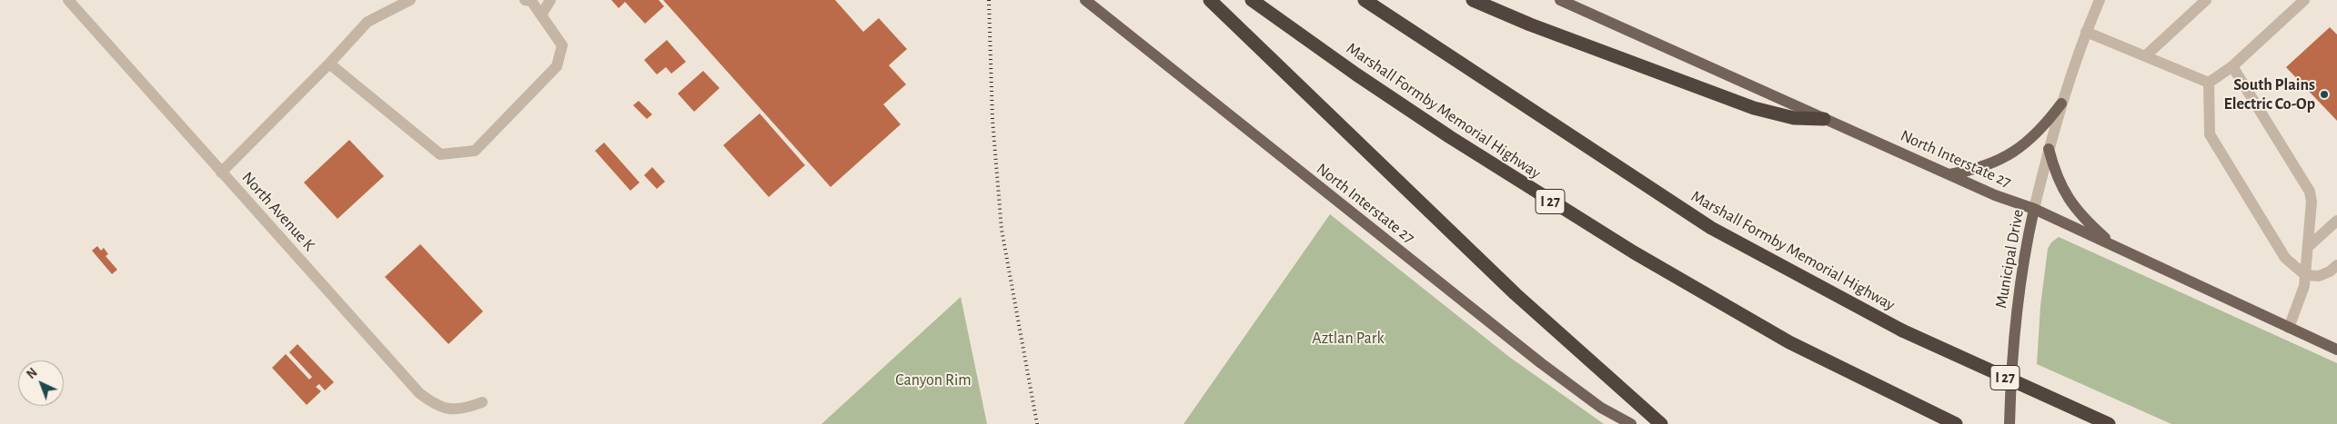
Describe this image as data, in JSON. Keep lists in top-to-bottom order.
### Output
{
  "streets": {
    "highway": ["Marshall Formby Memorial Highway", "I 27"],
    "main road": ["North Interstate 27", "Municipal Drive"],
    "street": ["North Avenue K"]
  },
  "crossings": [
    ["North Interstate 27", "Municipal Drive"]
  ],
  "parks": ["Aztlan Park", "Canyon Rim"],
  "places": ["South Plains Electric Co-Op"],
  "north": "top left"
}
